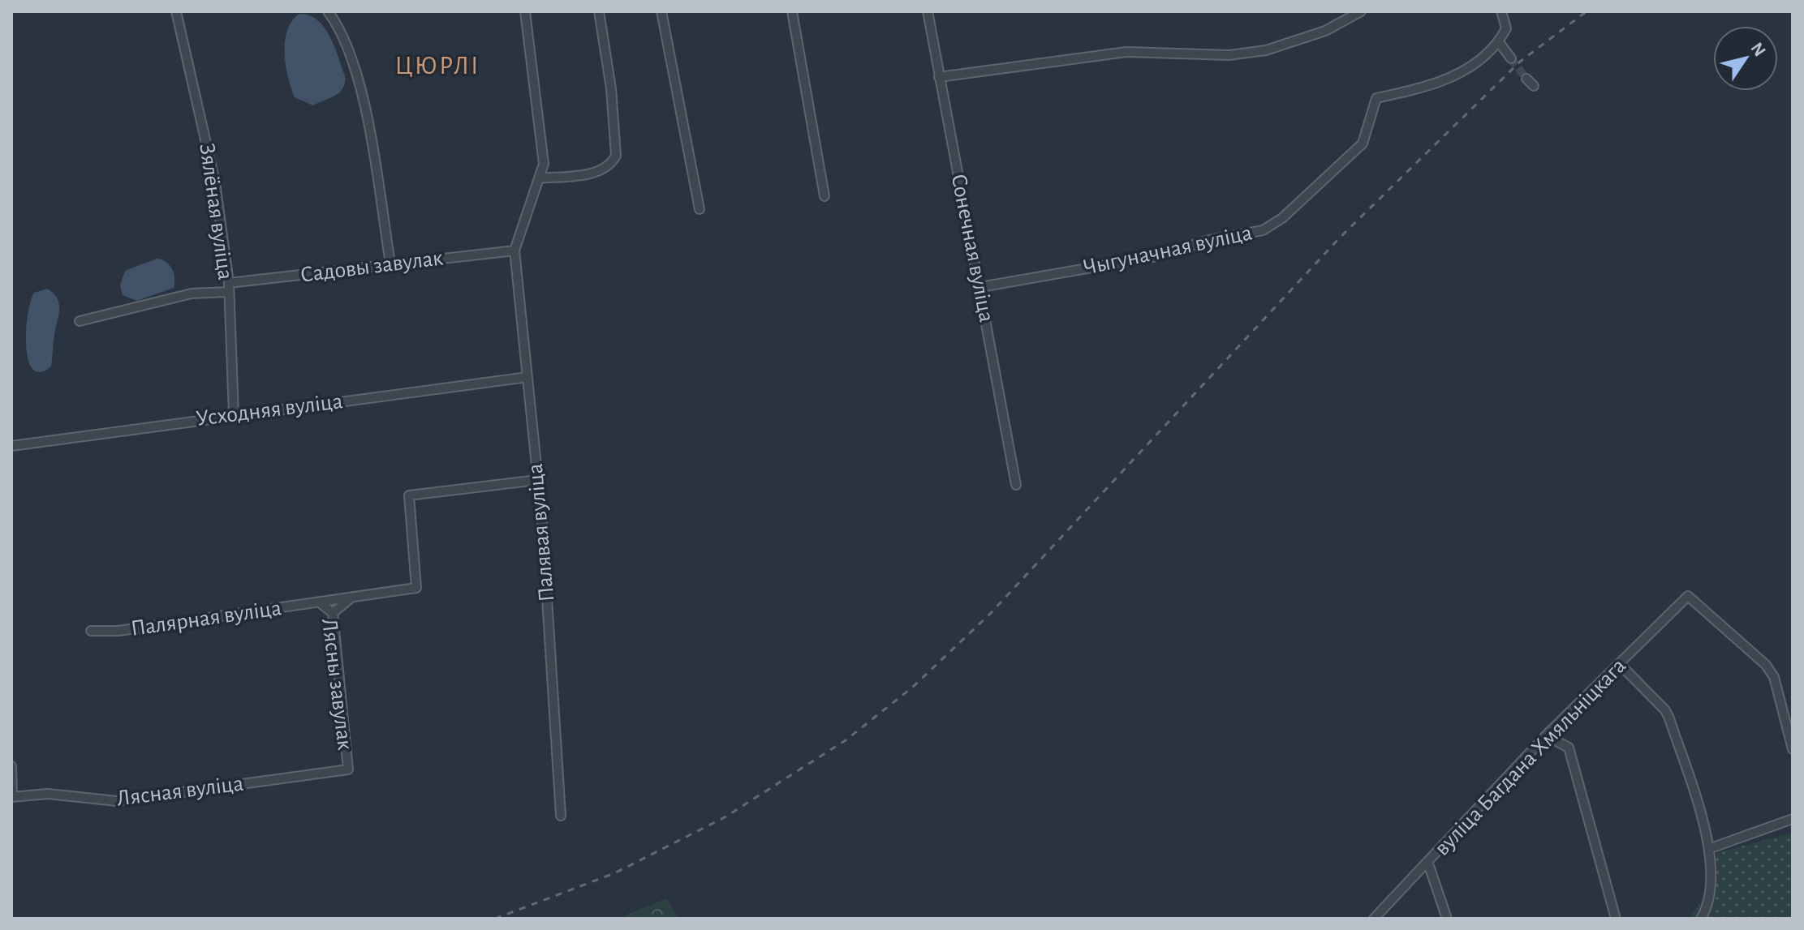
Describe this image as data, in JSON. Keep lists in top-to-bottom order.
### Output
{
  "streets": {
    "street": [
      "Зялёная вуліца",
      "Сонечная вуліца",
      "Чыгуначная вуліца",
      "Садовы завулак",
      "Усходняя вуліца",
      "Палявая вуліца",
      "Палярная вуліца",
      "Лясны завулак",
      "вуліца Багдана Хмяльніцкага",
      "Лясная вуліца"
    ]
  },
  "crossings": [
    ["Зялёная вуліца", "Садовы завулак"],
    ["Зялёная вуліца", "Усходняя вуліца"],
    ["Сонечная вуліца", "Чыгуначная вуліца"],
    ["Садовы завулак", "Палявая вуліца"],
    ["Усходняя вуліца", "Палявая вуліца"],
    ["Палявая вуліца", "Палярная вуліца"],
    ["Палярная вуліца", "Лясны завулак"],
    ["Лясны завулак", "Лясная вуліца"]
  ],
  "districts": ["ЦЮРЛІ"],
  "north": "top right"
}
